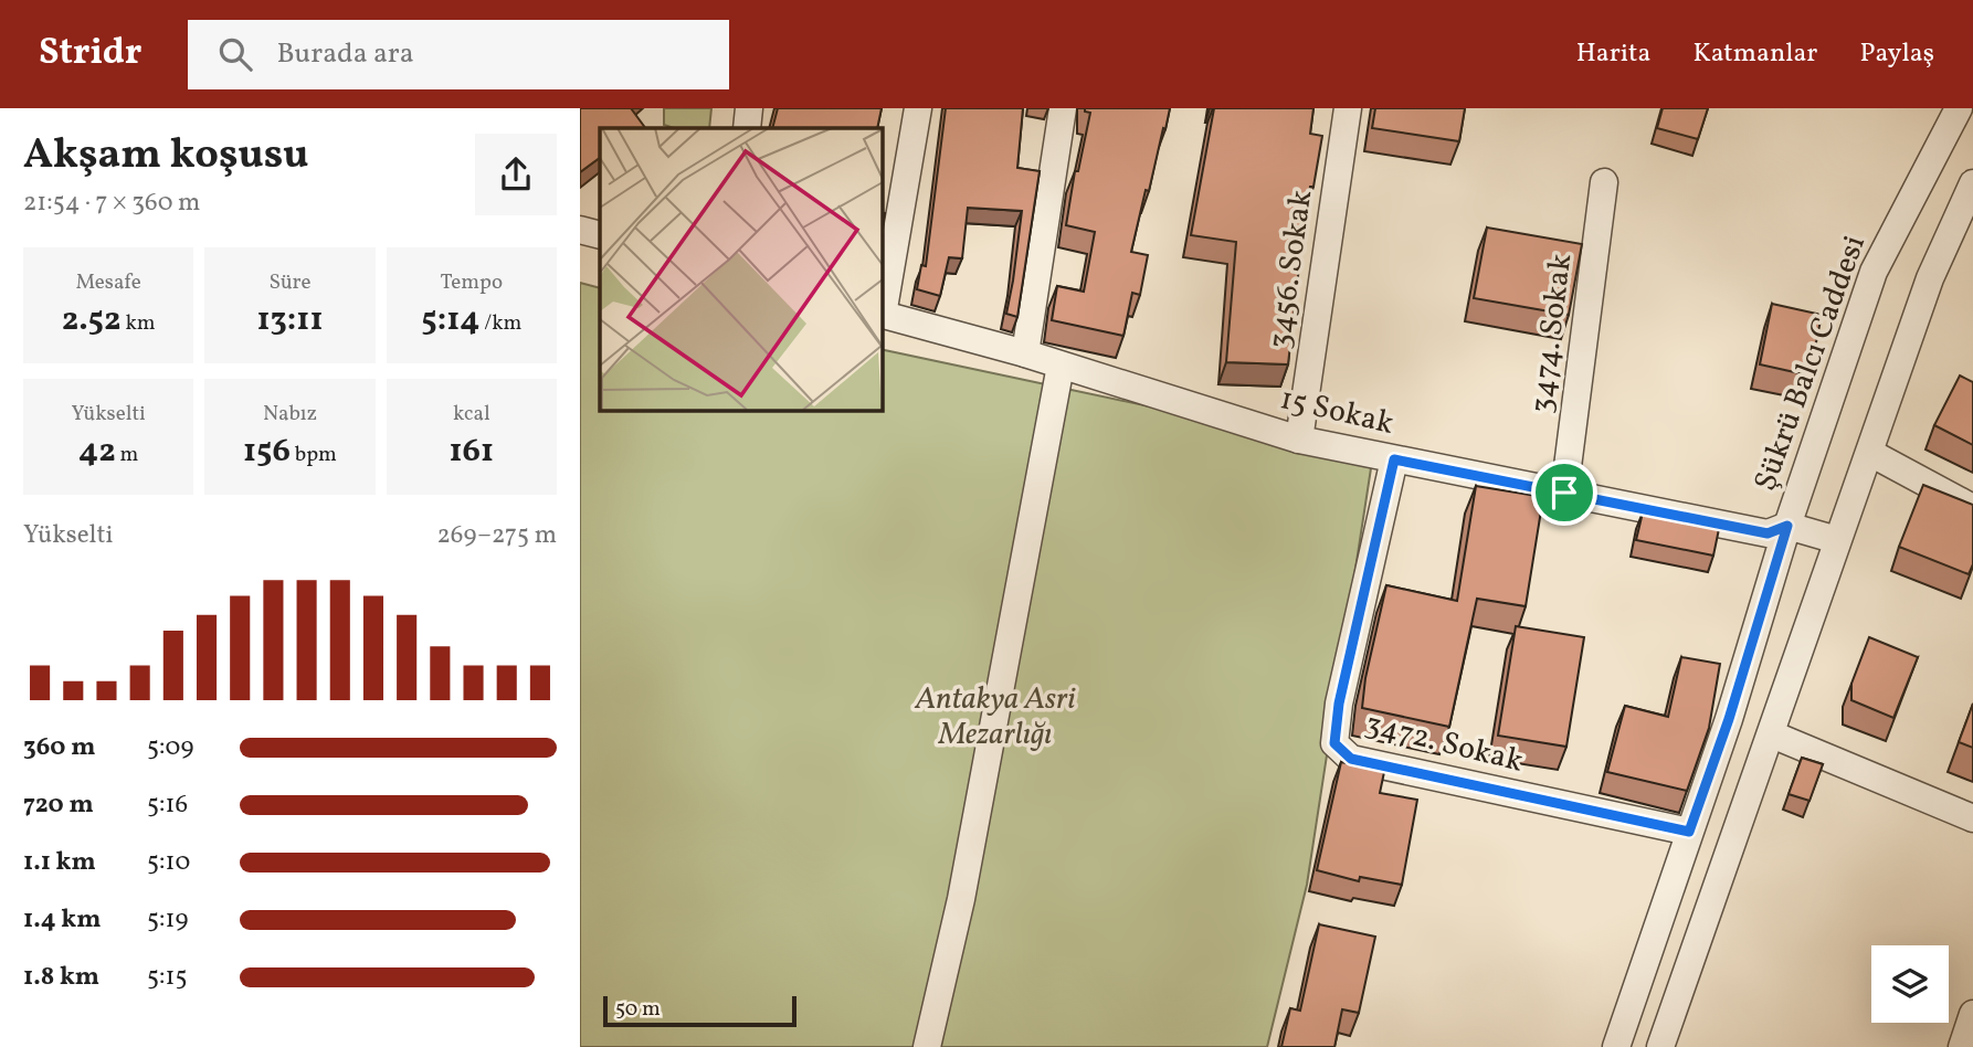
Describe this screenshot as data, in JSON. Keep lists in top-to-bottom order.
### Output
{
  "streets": {
    "street": [
      "3456. Sokak",
      "3474. Sokak",
      "Şükrü Balcı Caddesi",
      "15 Sokak",
      "3472. Sokak"
    ]
  },
  "crossings": [
    ["3456. Sokak", "15 Sokak"],
    ["3474. Sokak", "15 Sokak"],
    ["Şükrü Balcı Caddesi", "15 Sokak"],
    ["Şükrü Balcı Caddesi", "3472. Sokak"],
    ["15 Sokak", "3472. Sokak"]
  ],
  "parks": ["Antakya Asri Mezarlığı"],
  "scale_bar": "50 m",
  "page": {
    "header": "Stridr",
    "search": "Burada ara",
    "nav": ["Harita", "Katmanlar", "Paylaş"],
    "heading": ["Akşam koşusu", "21:54 · 7 × 360 m"],
    "stats": [
      ["Mesafe", "2.52 km"],
      ["Süre", "13:11"],
      ["Tempo", "5:14 /km"],
      ["Yükselti", "42 m"],
      ["Nabız", "156 bpm"],
      ["kcal", "161"]
    ],
    "chart": ["Yükselti", "269–275 m"],
    "list": [
      {
        "name": "360 m",
        "note": "5:09"
      },
      {
        "name": "720 m",
        "note": "5:16"
      },
      {
        "name": "1.1 km",
        "note": "5:10"
      },
      {
        "name": "1.4 km",
        "note": "5:19"
      },
      {
        "name": "1.8 km",
        "note": "5:15"
      }
    ],
    "scale": "50 m"
  }
}
